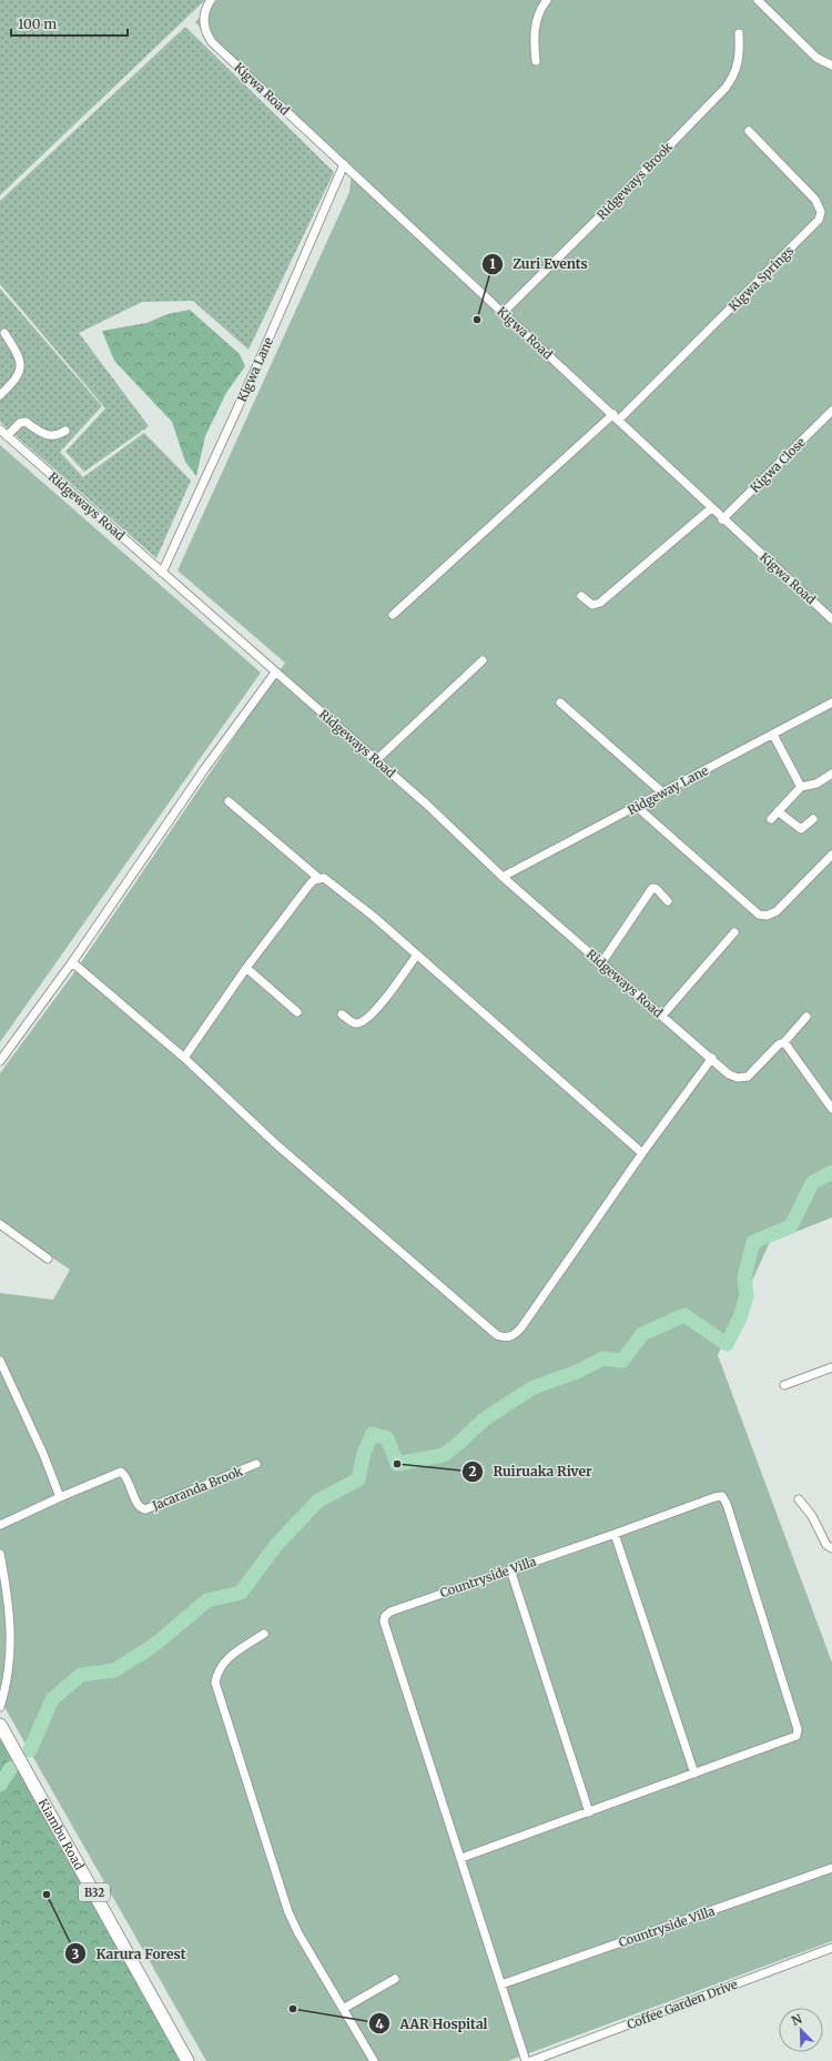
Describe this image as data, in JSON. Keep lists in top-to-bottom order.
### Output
{
  "streets": {
    "highway": ["Kiambu Road", "B32"],
    "street": [
      "Kigwa Road",
      "Ridgeways Brook",
      "Kigwa Springs",
      "Kigwa Lane",
      "Kigwa Close",
      "Ridgeways Road",
      "Ridgeway Lane",
      "Jacaranda Brook",
      "Countryside Villa",
      "Coffee Garden Drive"
    ]
  },
  "crossings": [
    ["Kigwa Road", "Ridgeways Brook"],
    ["Kigwa Road", "Kigwa Springs"],
    ["Kigwa Road", "Kigwa Lane"],
    ["Kigwa Road", "Kigwa Close"],
    ["Kigwa Lane", "Ridgeways Road"],
    ["Ridgeways Road", "Ridgeway Lane"]
  ],
  "places": [
    "Zuri Events",
    "Ruiruaka River",
    "Karura Forest",
    "AAR Hospital"
  ],
  "scale_bar": "100 m",
  "north": "top left"
}
